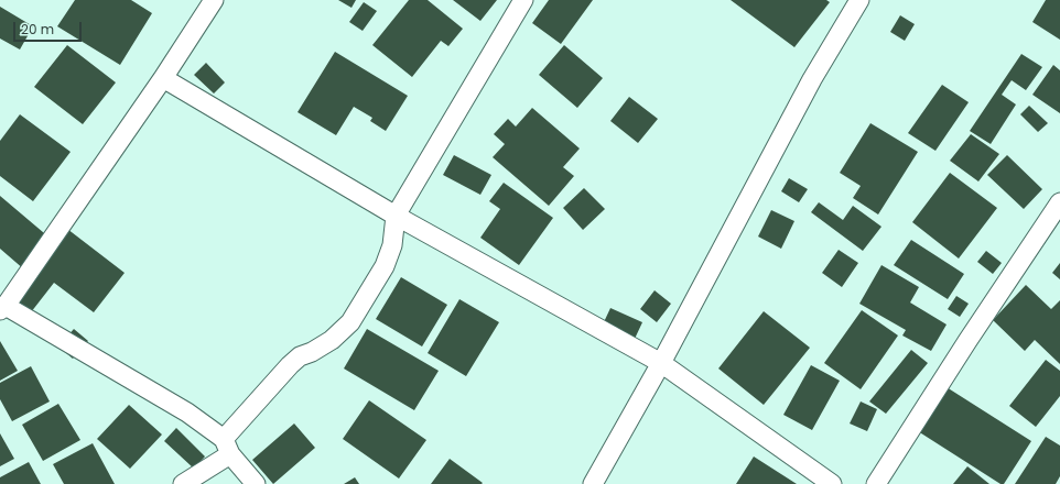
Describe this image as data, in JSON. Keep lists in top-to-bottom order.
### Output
{
  "scale_bar": "20 m"
}
